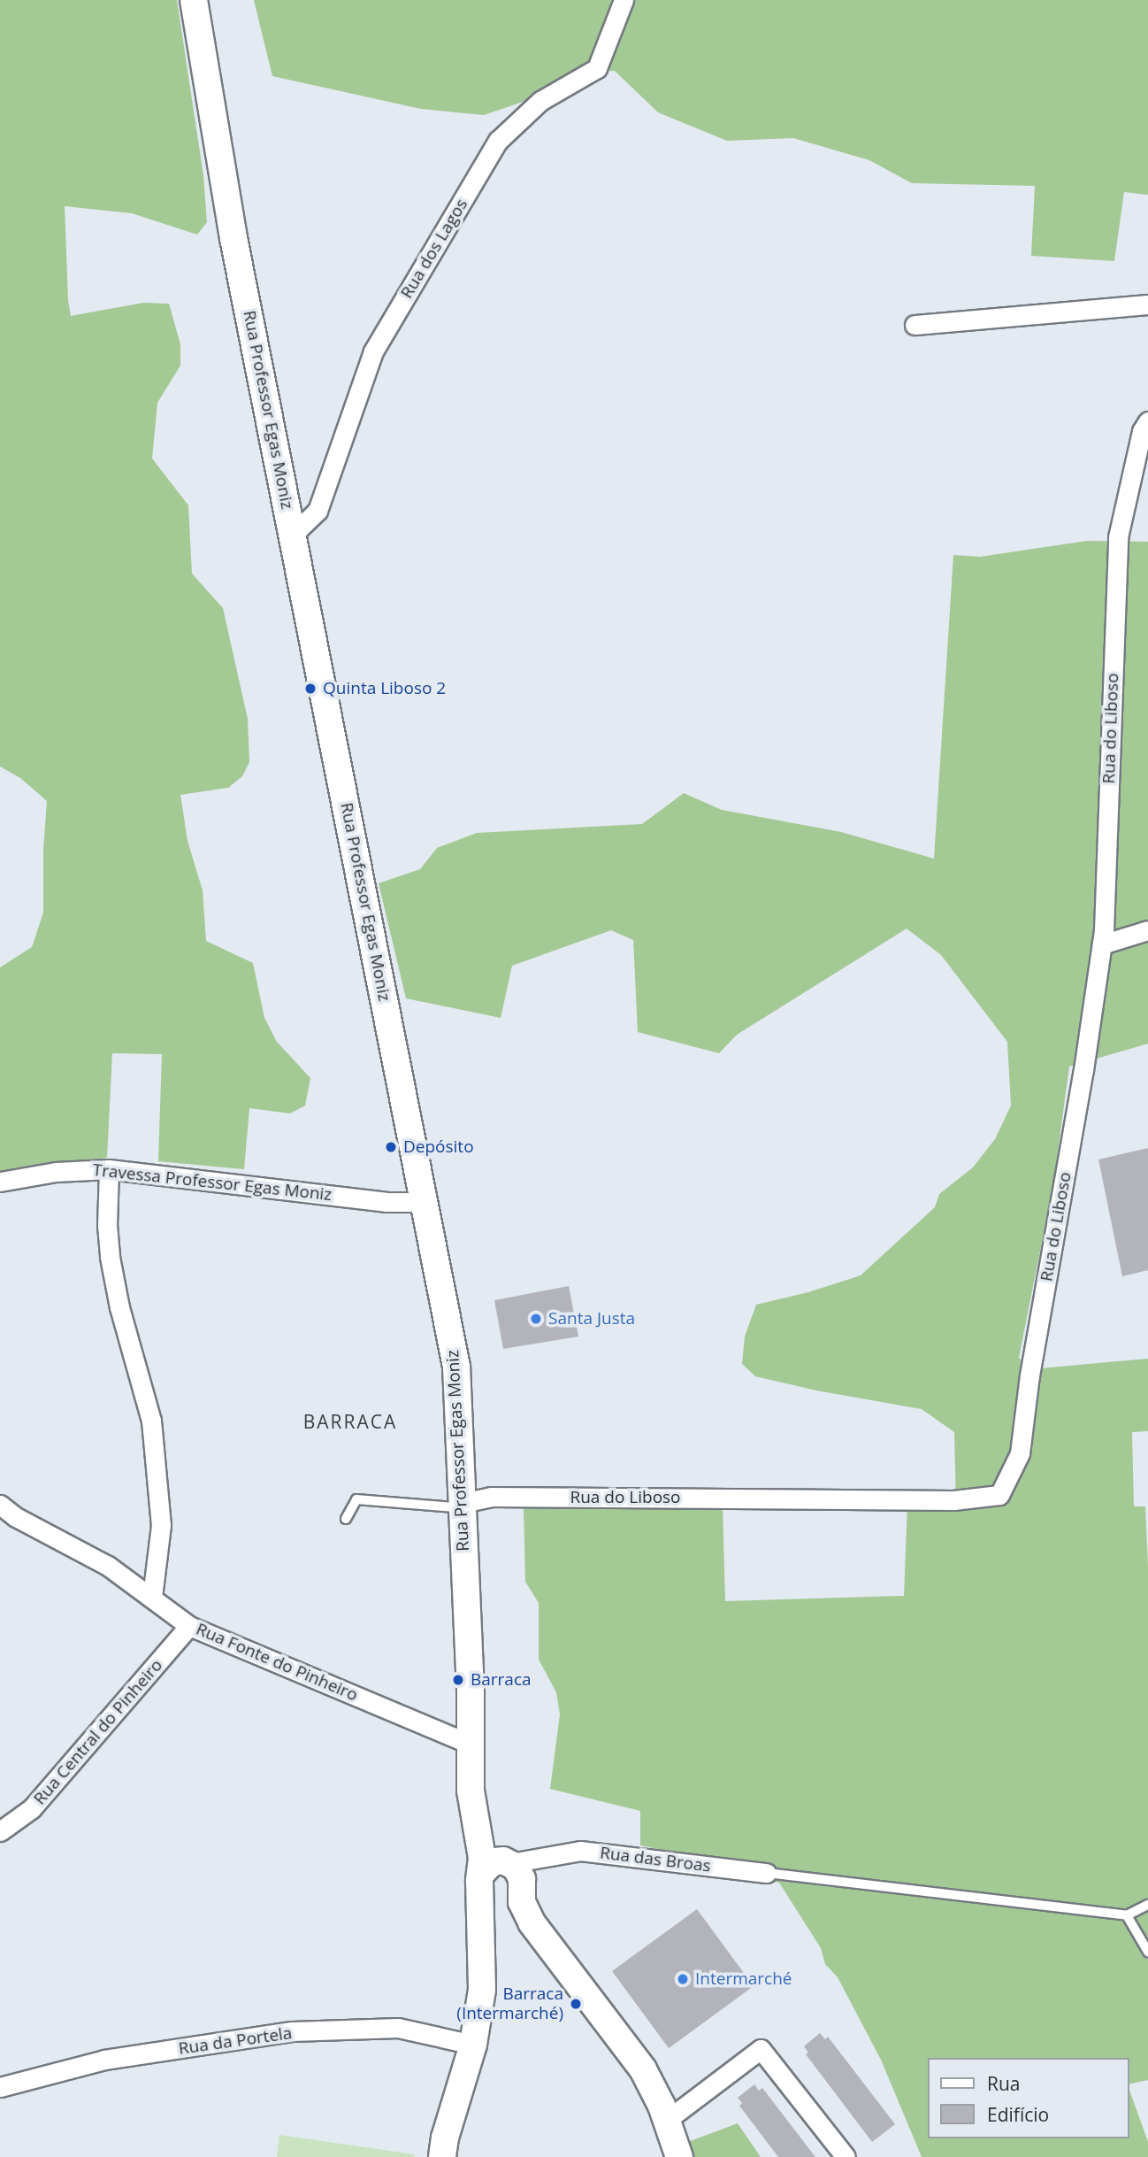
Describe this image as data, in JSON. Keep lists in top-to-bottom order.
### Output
{
  "streets": {
    "main road": ["Rua Professor Egas Moniz"],
    "street": [
      "Rua dos Lagos",
      "Rua do Liboso",
      "Travessa Professor Egas Moniz",
      "Rua Fonte do Pinheiro",
      "Rua Central do Pinheiro",
      "Rua das Broas",
      "Rua da Portela"
    ]
  },
  "crossings": [
    ["Rua dos Lagos", "Rua Professor Egas Moniz"],
    ["Rua Professor Egas Moniz", "Rua do Liboso"],
    ["Rua Professor Egas Moniz", "Travessa Professor Egas Moniz"],
    ["Rua Professor Egas Moniz", "Rua Fonte do Pinheiro"],
    ["Rua Professor Egas Moniz", "Rua das Broas"],
    ["Rua Professor Egas Moniz", "Rua da Portela"],
    ["Rua Fonte do Pinheiro", "Rua Central do Pinheiro"]
  ],
  "districts": ["BARRACA"],
  "places": [
    "Quinta Liboso 2",
    "Depósito",
    "Santa Justa",
    "Barraca",
    "Intermarché",
    "Barraca (Intermarché)"
  ],
  "legend": ["Rua", "Edifício"]
}
